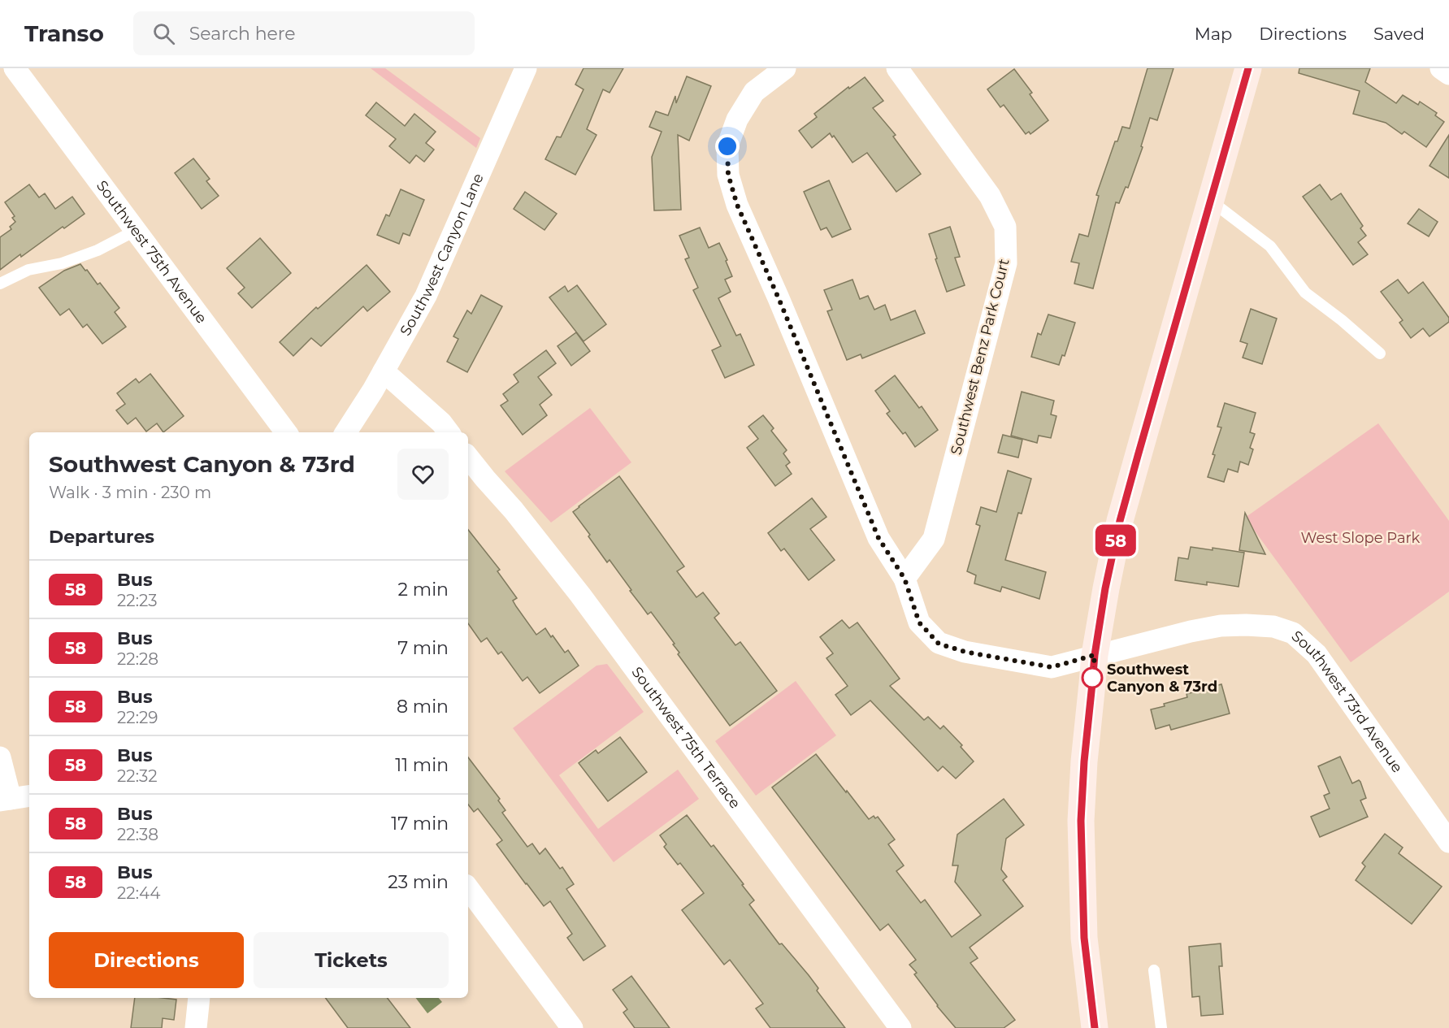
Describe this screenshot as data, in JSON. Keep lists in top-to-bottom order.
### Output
{
  "streets": {
    "street": [
      "Southwest 75th Avenue",
      "Southwest Canyon Lane",
      "Southwest Benz Park Court",
      "Southwest 73rd Avenue",
      "Southwest 75th Terrace"
    ]
  },
  "crossings": [
    ["Southwest Benz Park Court", "Southwest 73rd Avenue"]
  ],
  "parks": ["West Slope Park"],
  "places": ["Southwest Canyon & 73rd"],
  "lines": ["bus line 58"],
  "page": {
    "header": "Transo",
    "search": "Search here",
    "nav": ["Map", "Directions", "Saved"],
    "on_map": "58",
    "heading": [
      ["Southwest Canyon & 73rd", "Walk · 3 min · 230 m"],
      "Departures"
    ],
    "list": [
      {
        "mark": "58",
        "name": "Bus",
        "note": "22:23",
        "value": "2 min"
      },
      {
        "mark": "58",
        "name": "Bus",
        "note": "22:28",
        "value": "7 min"
      },
      {
        "mark": "58",
        "name": "Bus",
        "note": "22:29",
        "value": "8 min"
      },
      {
        "mark": "58",
        "name": "Bus",
        "note": "22:32",
        "value": "11 min"
      },
      {
        "mark": "58",
        "name": "Bus",
        "note": "22:38",
        "value": "17 min"
      },
      {
        "mark": "58",
        "name": "Bus",
        "note": "22:44",
        "value": "23 min"
      }
    ],
    "buttons": ["Directions", "Tickets"]
  }
}
